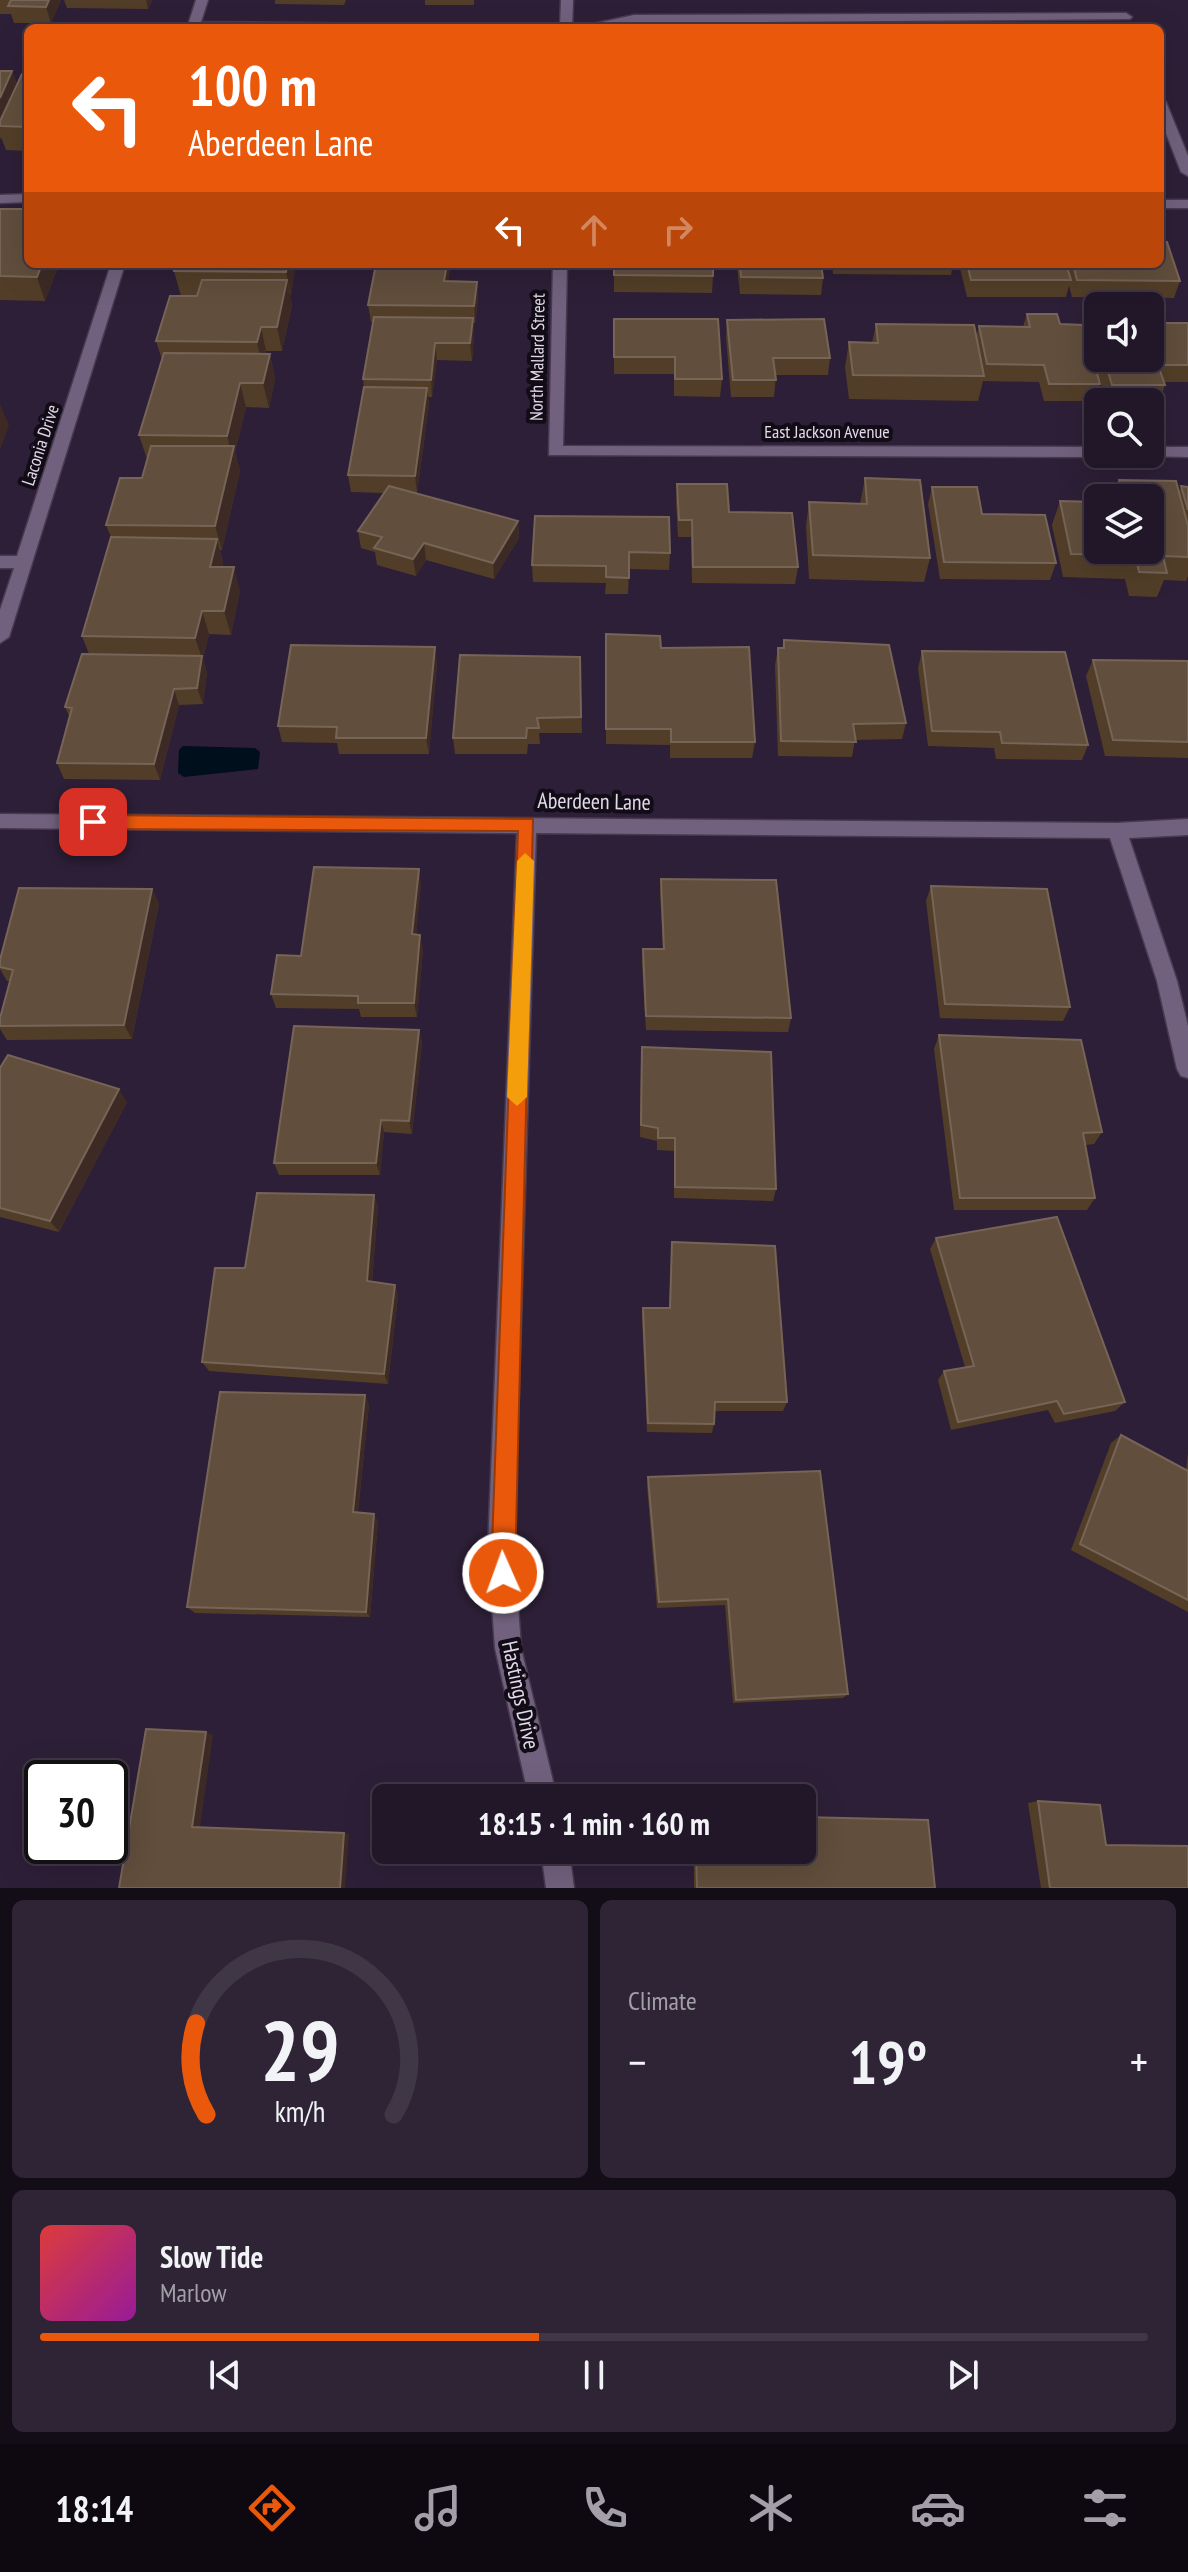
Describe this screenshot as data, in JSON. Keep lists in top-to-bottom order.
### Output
{
  "streets": {
    "street": [
      "North Mallard Street",
      "East Jackson Avenue",
      "Laconia Drive",
      "Aberdeen Lane",
      "Hastings Drive"
    ]
  },
  "crossings": [
    ["North Mallard Street", "East Jackson Avenue"],
    ["Aberdeen Lane", "Hastings Drive"]
  ],
  "page": {
    "turn": ["100 m", "Aberdeen Lane"],
    "limit": "30",
    "trip": "18:15 · 1 min · 160 m",
    "tile": "Climate",
    "heat": ["−", "19°", "+"],
    "song": ["Slow Tide", "Marlow"],
    "tabs": "18:14",
    "gauge": ["29", "km/h"]
  }
}
